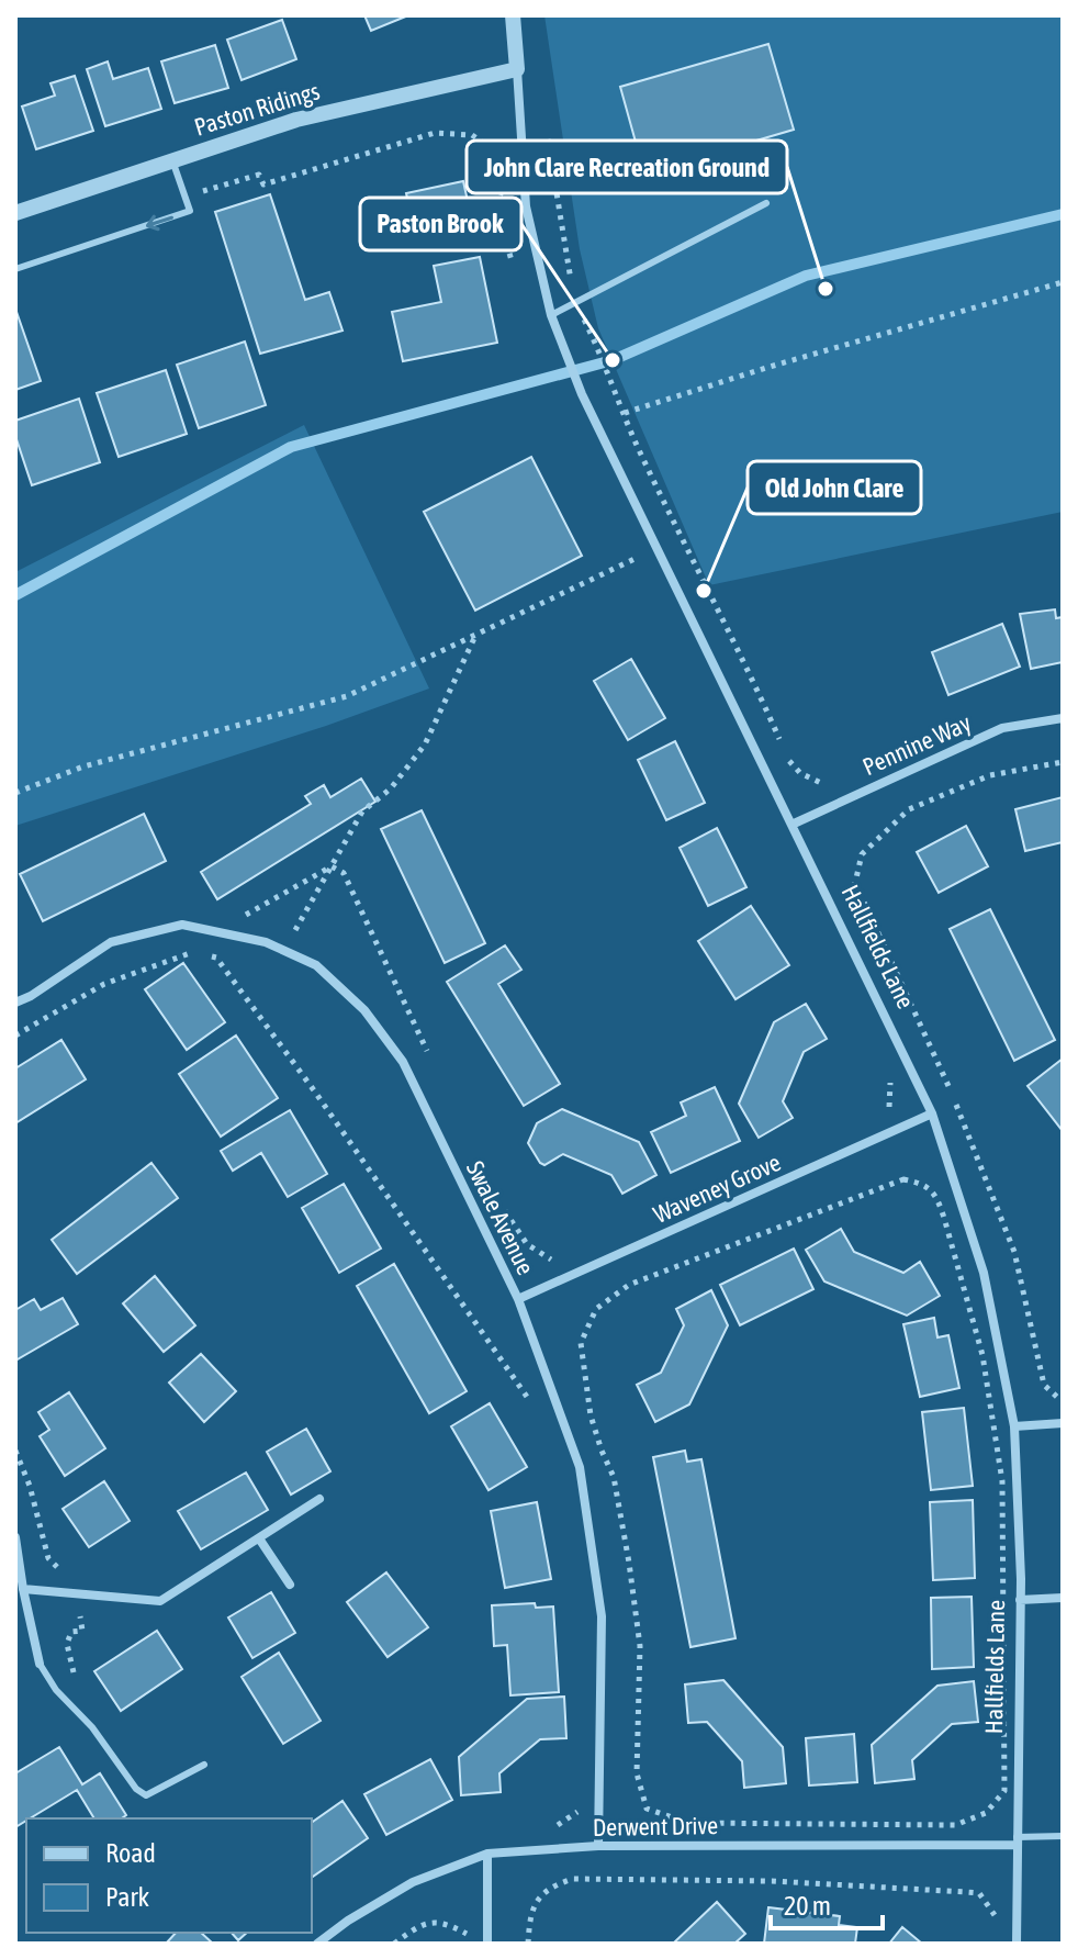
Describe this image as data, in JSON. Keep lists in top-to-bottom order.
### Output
{
  "streets": {
    "street": [
      "Paston Ridings",
      "Pennine Way",
      "Hallfields Lane",
      "Waveney Grove",
      "Swale Avenue",
      "Derwent Drive"
    ]
  },
  "crossings": [
    ["Paston Ridings", "Hallfields Lane"],
    ["Pennine Way", "Hallfields Lane"],
    ["Hallfields Lane", "Waveney Grove"],
    ["Hallfields Lane", "Derwent Drive"],
    ["Waveney Grove", "Swale Avenue"],
    ["Swale Avenue", "Derwent Drive"]
  ],
  "places": ["John Clare Recreation Ground", "Paston Brook", "Old John Clare"],
  "legend": ["Road", "Park"],
  "scale_bar": "20 m"
}
